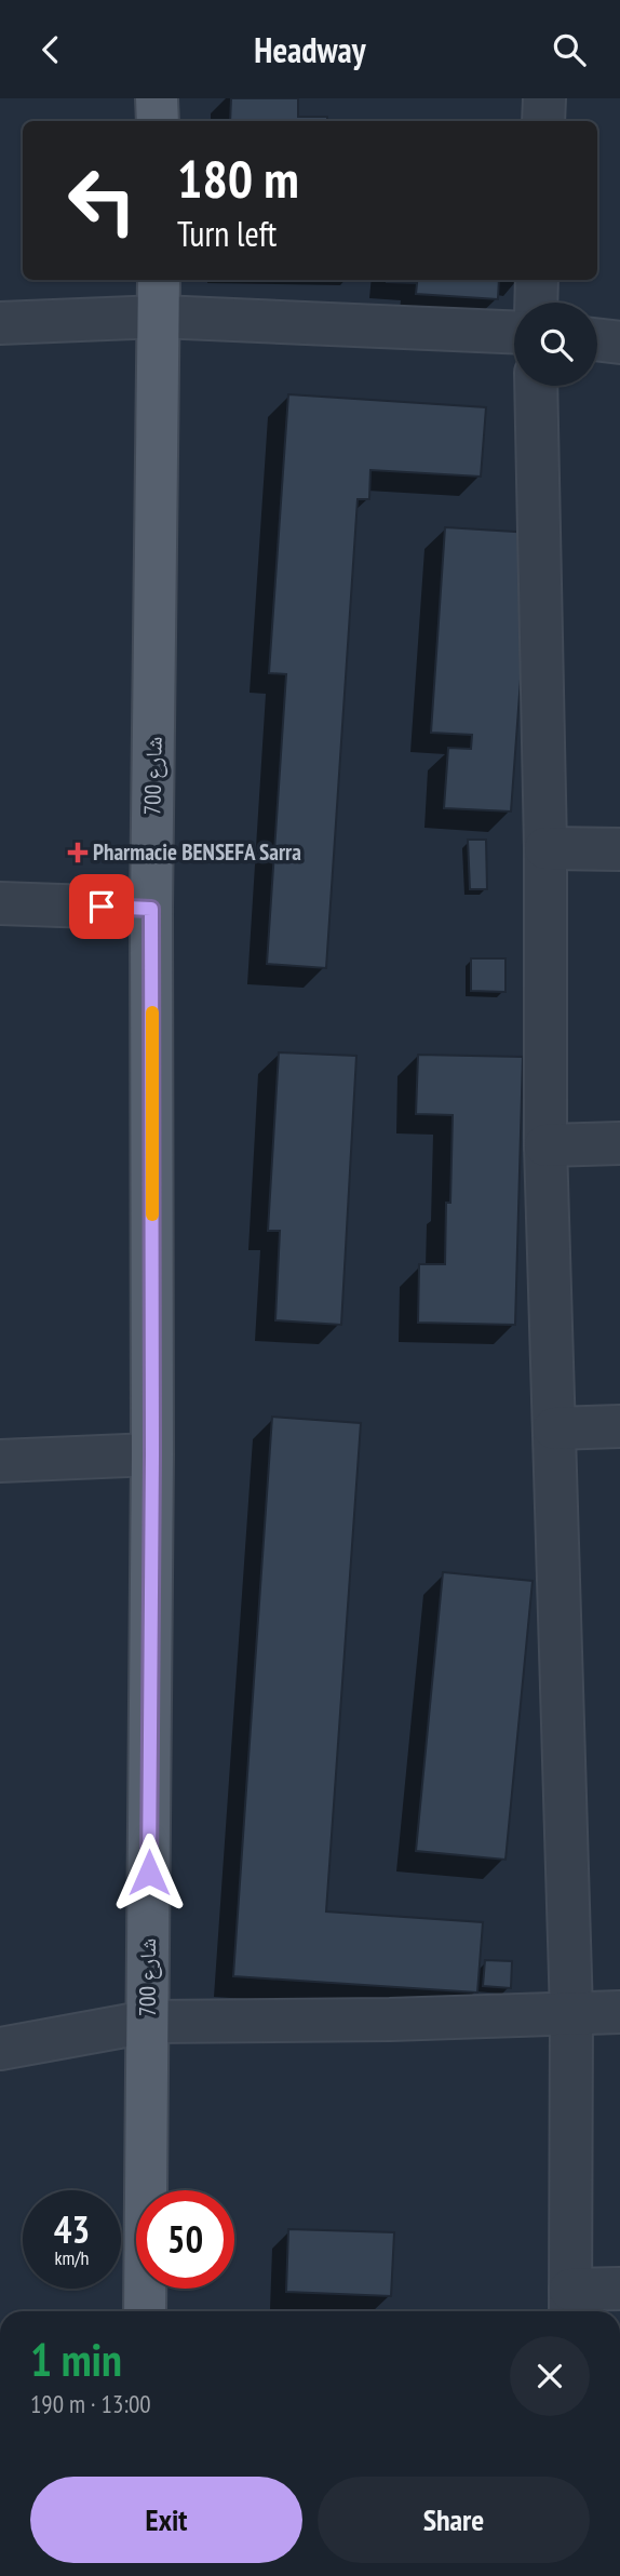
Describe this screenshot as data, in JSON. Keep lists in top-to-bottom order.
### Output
{
  "streets": {
    "main road": ["شارع 700"]
  },
  "places": {
    "health": ["Pharmacie BENSEFA Sarra"]
  },
  "page": {
    "header": "Headway",
    "turn": ["180 m", "Turn left"],
    "speed": "43 km/h",
    "limit": "50",
    "heading": ["1 min", "190 m · 13:00"],
    "buttons": ["Exit", "Share"]
  }
}
